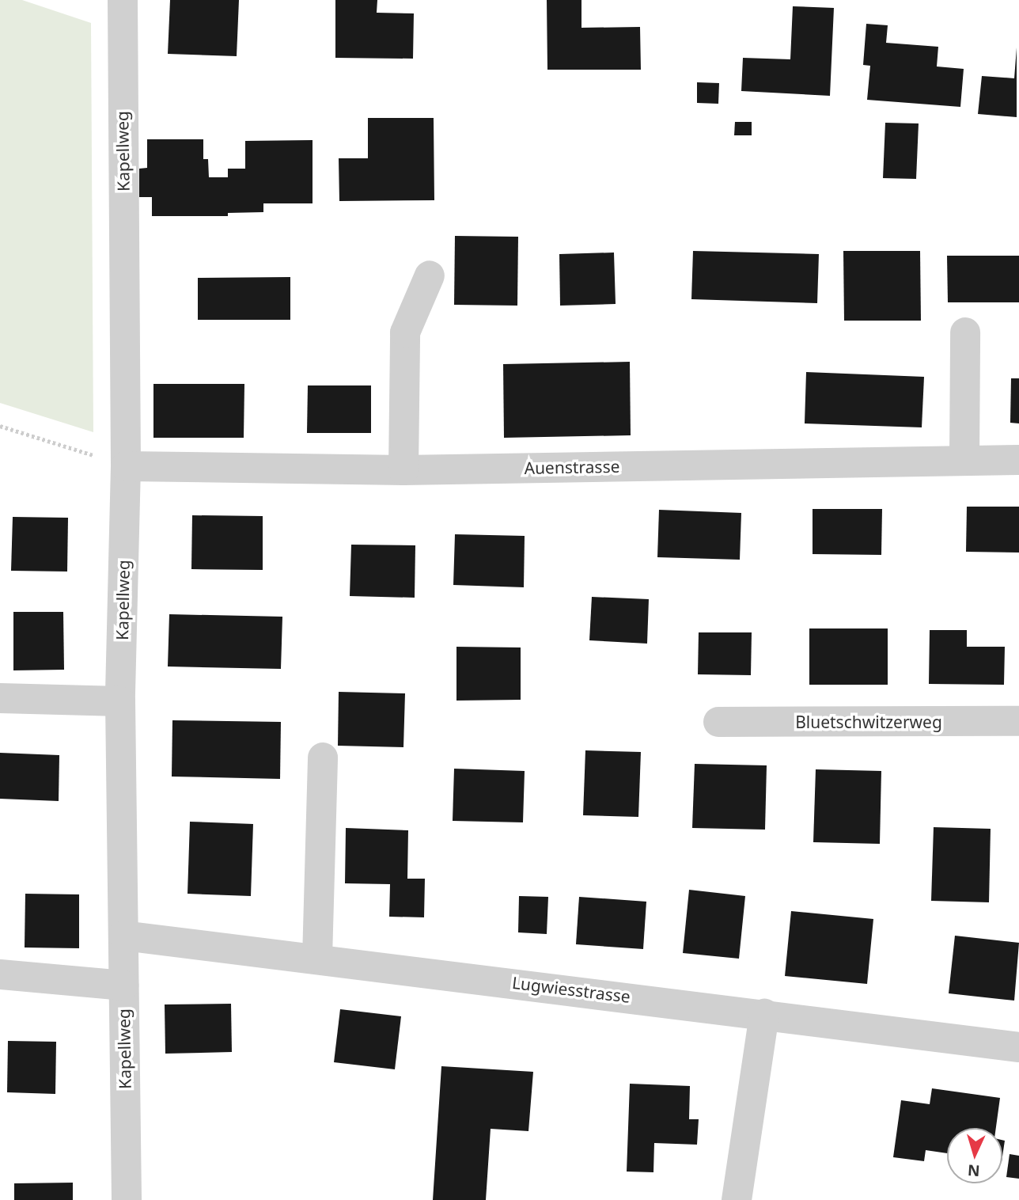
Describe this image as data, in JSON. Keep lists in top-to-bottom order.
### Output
{
  "streets": {
    "street": [
      "Kapellweg",
      "Auenstrasse",
      "Bluetschwitzerweg",
      "Lugwiesstrasse"
    ]
  },
  "crossings": [
    ["Kapellweg", "Auenstrasse"],
    ["Kapellweg", "Lugwiesstrasse"]
  ],
  "north": "bottom"
}
